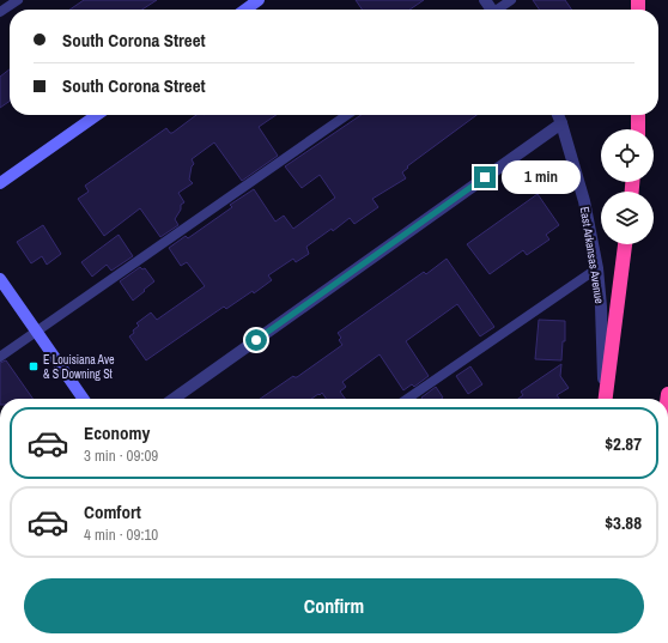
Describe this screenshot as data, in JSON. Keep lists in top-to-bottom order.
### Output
{
  "streets": {
    "street": ["East Arkansas Avenue"]
  },
  "places": {
    "transit": ["E Louisiana Ave & S Downing St"]
  },
  "page": {
    "banner": ["South Corona Street", "South Corona Street"],
    "bubble": "1 min",
    "list": [
      {
        "name": "Economy",
        "note": "3 min · 09:09",
        "value": "$2.87"
      },
      {
        "name": "Comfort",
        "note": "4 min · 09:10",
        "value": "$3.88"
      }
    ],
    "buttons": "Confirm"
  }
}
